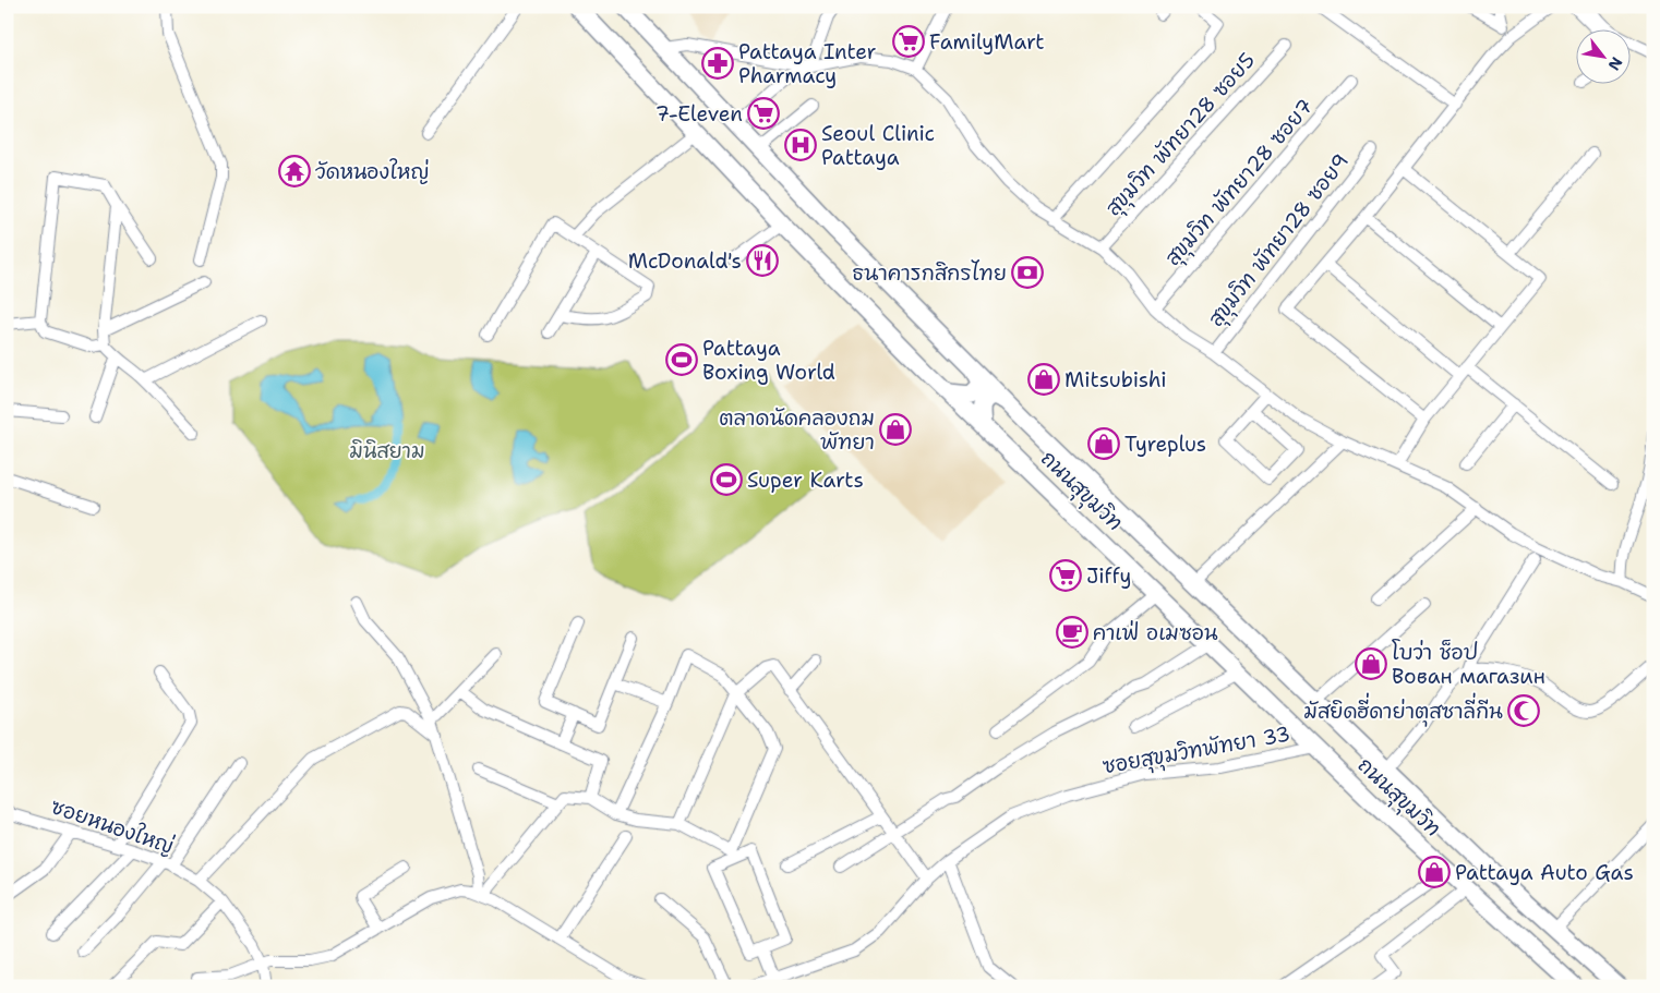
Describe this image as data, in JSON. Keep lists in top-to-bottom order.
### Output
{
  "streets": {
    "highway": ["ถนนสุขุมวิท"],
    "street": [
      "สุขุมวิท พัทยา28 ซอย5",
      "สุขุมวิท พัทยา28 ซอย7",
      "สุขุมวิท พัทยา28 ซอย9",
      "ซอยสุขุมวิทพัทยา 33",
      "ซอยหนองใหญ่"
    ]
  },
  "crossings": [
    ["ถนนสุขุมวิท", "ซอยสุขุมวิทพัทยา 33"]
  ],
  "parks": ["มินิสยาม"],
  "places": {
    "supermarket": ["FamilyMart", "7-Eleven", "Jiffy"],
    "pharmacy": ["Pattaya Inter Pharmacy"],
    "hospital": ["Seoul Clinic Pattaya"],
    "temple": ["วัดหนองใหญ่"],
    "restaurant": ["McDonald's"],
    "bank": ["ธนาคารกสิกรไทย"],
    "sports": ["Pattaya Boxing World", "Super Karts"],
    "shop": [
      "Mitsubishi",
      "ตลาดนัดคลองถม พัทยา",
      "Tyreplus",
      "โบว่า ช็อป Вован магазин",
      "Pattaya Auto Gas"
    ],
    "cafe": ["คาเฟ่ อเมซอน"],
    "mosque": ["มัสยิดฮี่ดาย่าตุสซาลี่กีน"]
  },
  "north": "bottom right"
}
